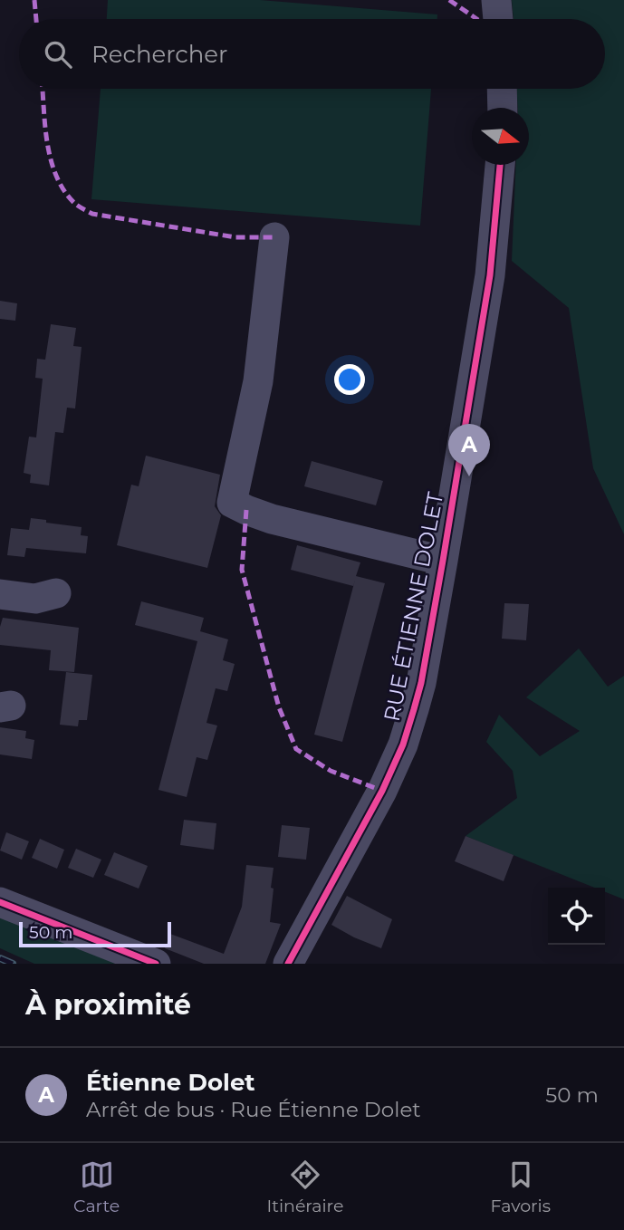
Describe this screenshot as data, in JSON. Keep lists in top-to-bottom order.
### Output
{
  "streets": {
    "street": ["RUE ÉTIENNE DOLET"]
  },
  "scale_bar": "50 m",
  "north": "right",
  "page": {
    "search": "Rechercher",
    "pins": "A",
    "scale": "50 m",
    "heading": "À proximité",
    "list": [
      {
        "mark": "A",
        "name": "Étienne Dolet",
        "note": "Arrêt de bus · Rue Étienne Dolet",
        "value": "50 m"
      }
    ],
    "nav": ["Carte", "Itinéraire", "Favoris"]
  }
}
